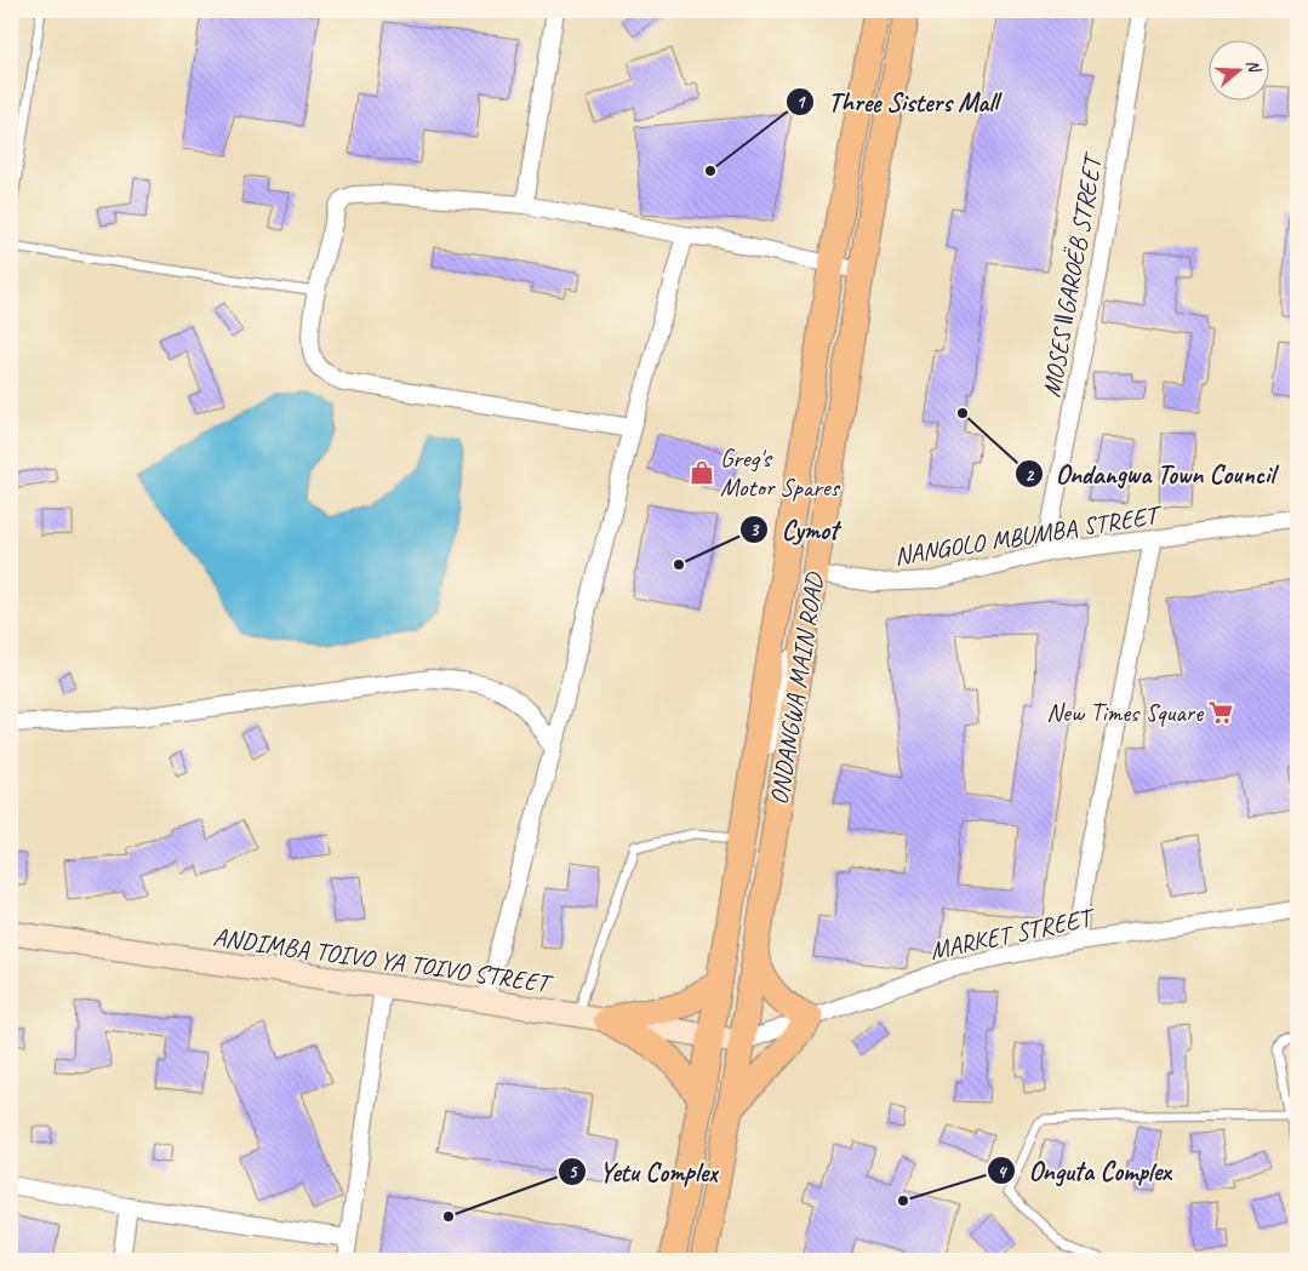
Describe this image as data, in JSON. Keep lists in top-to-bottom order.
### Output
{
  "streets": {
    "main road": ["ONDANGWA MAIN ROAD"],
    "street": [
      "MOSES ǁGAROËB STREET",
      "NANGOLO MBUMBA STREET",
      "MARKET STREET",
      "ANDIMBA TOIVO YA TOIVO STREET"
    ]
  },
  "crossings": [
    ["MOSES ǁGAROËB STREET", "NANGOLO MBUMBA STREET"],
    ["NANGOLO MBUMBA STREET", "ONDANGWA MAIN ROAD"],
    ["ONDANGWA MAIN ROAD", "MARKET STREET"],
    ["ONDANGWA MAIN ROAD", "ANDIMBA TOIVO YA TOIVO STREET"],
    ["MARKET STREET", "ANDIMBA TOIVO YA TOIVO STREET"]
  ],
  "places": {
    "other": [
      "Three Sisters Mall",
      "Ondangwa Town Council",
      "Cymot",
      "Onguta Complex",
      "Yetu Complex"
    ],
    "shop": ["Greg's Motor Spares"],
    "supermarket": ["New Times Square"]
  },
  "north": "right"
}
